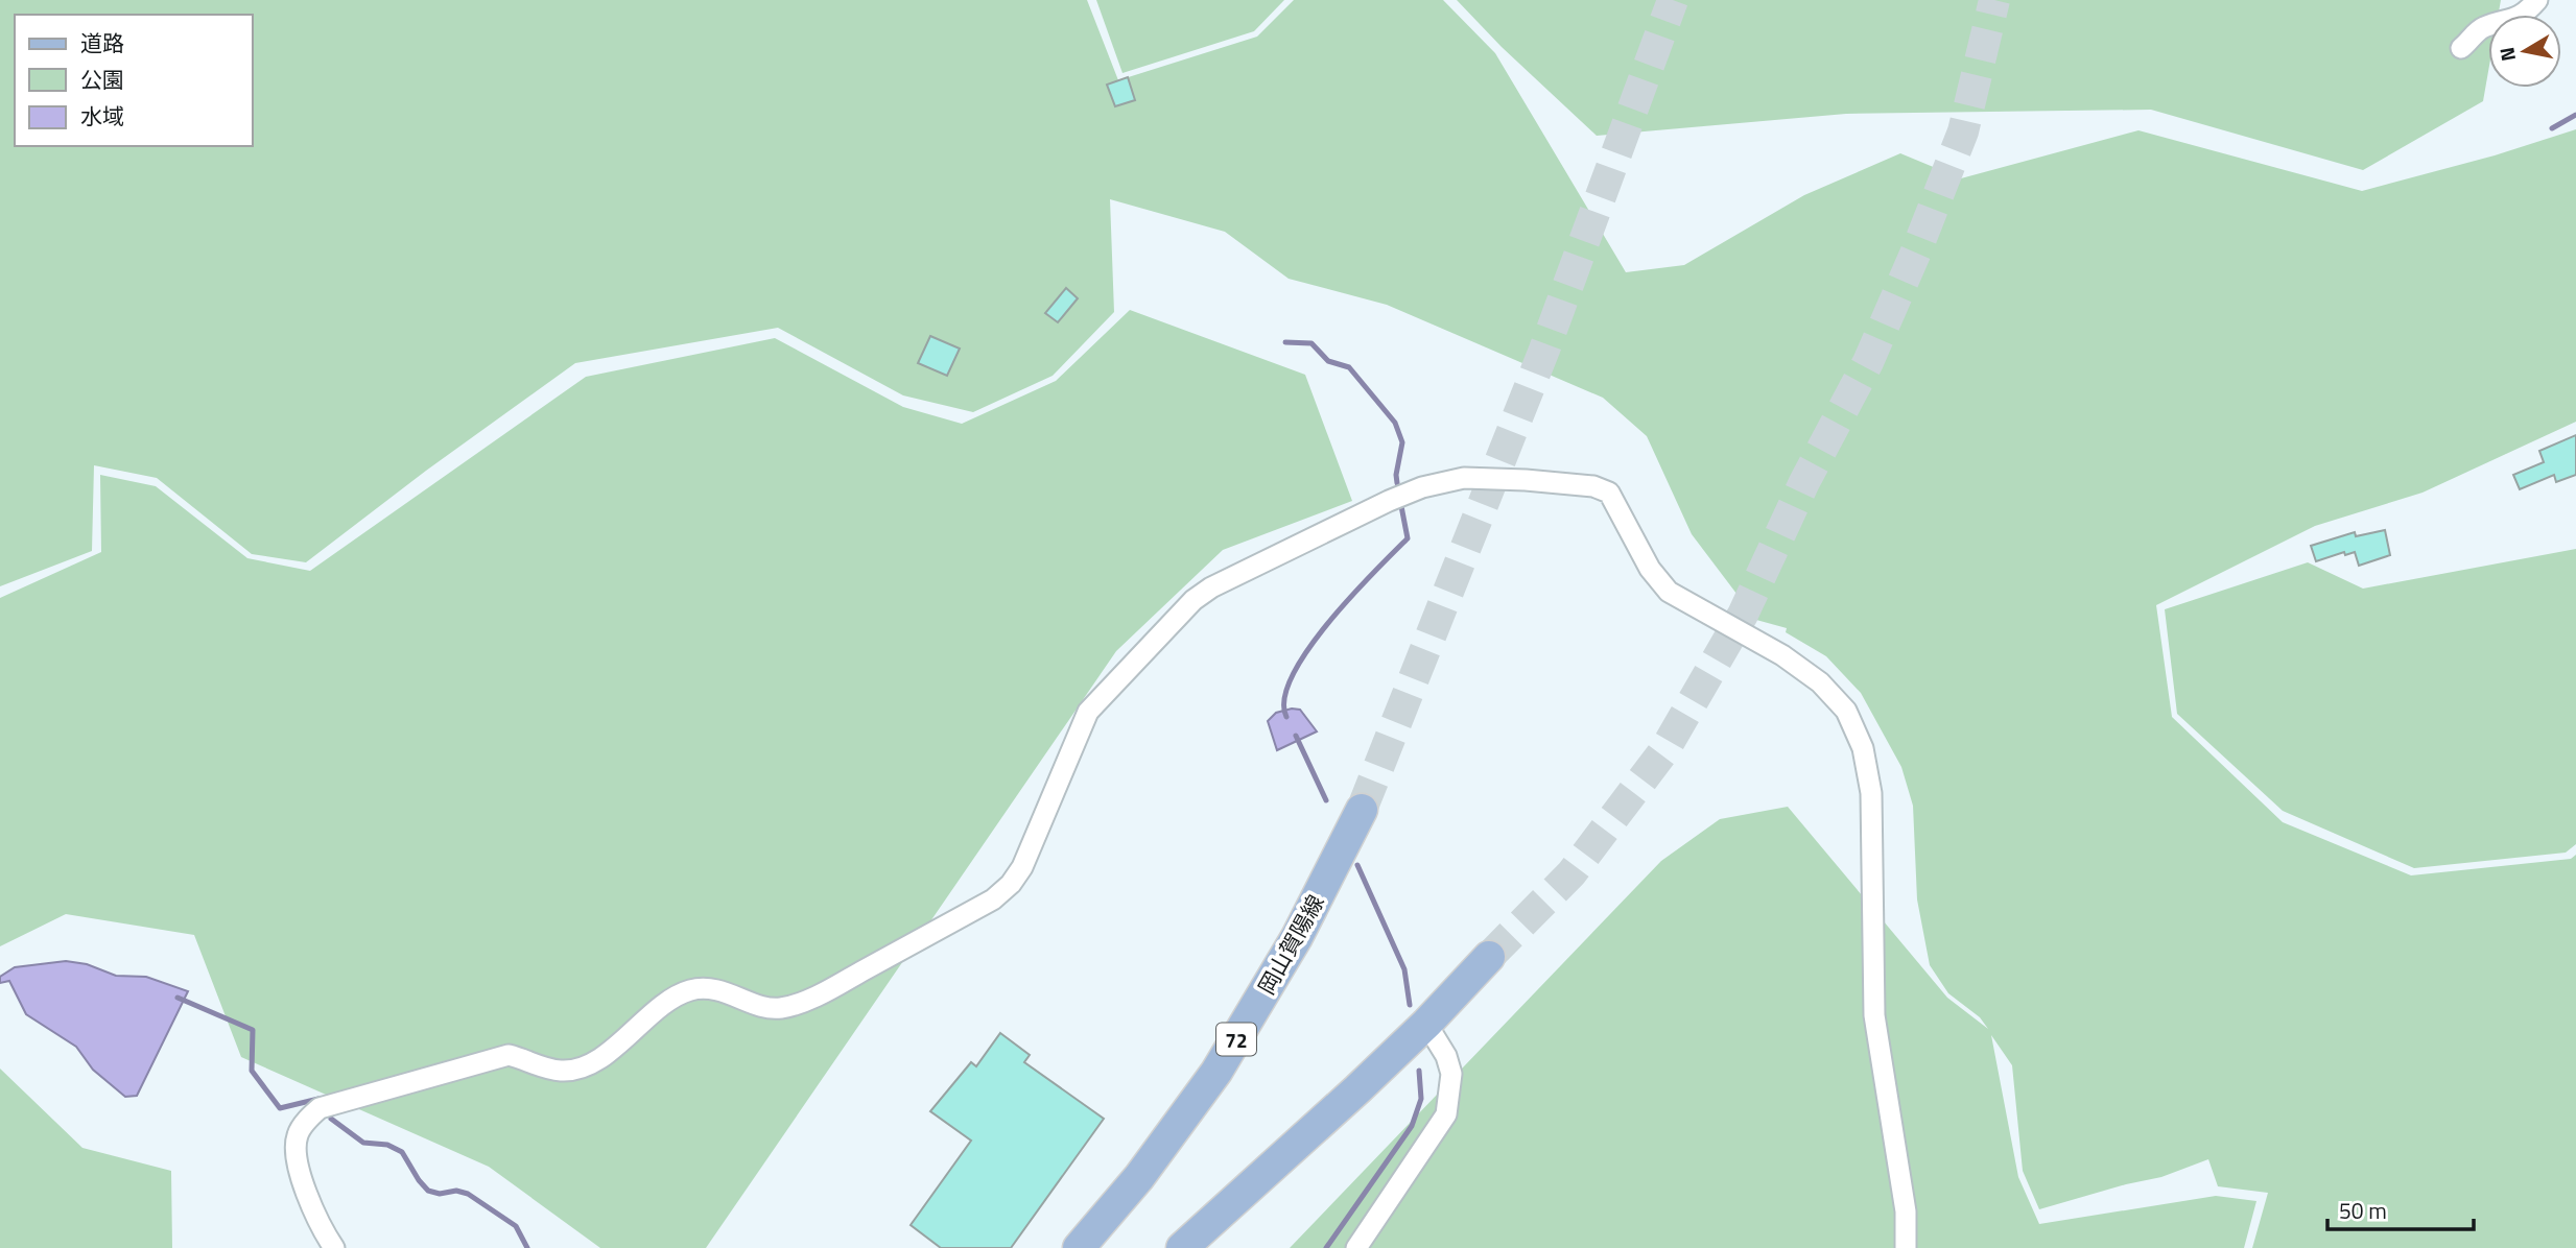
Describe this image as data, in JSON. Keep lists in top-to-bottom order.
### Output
{
  "streets": {
    "main road": ["岡山賀陽線", "72"]
  },
  "legend": ["道路", "公園", "水域"],
  "scale_bar": "50 m",
  "north": "left"
}
